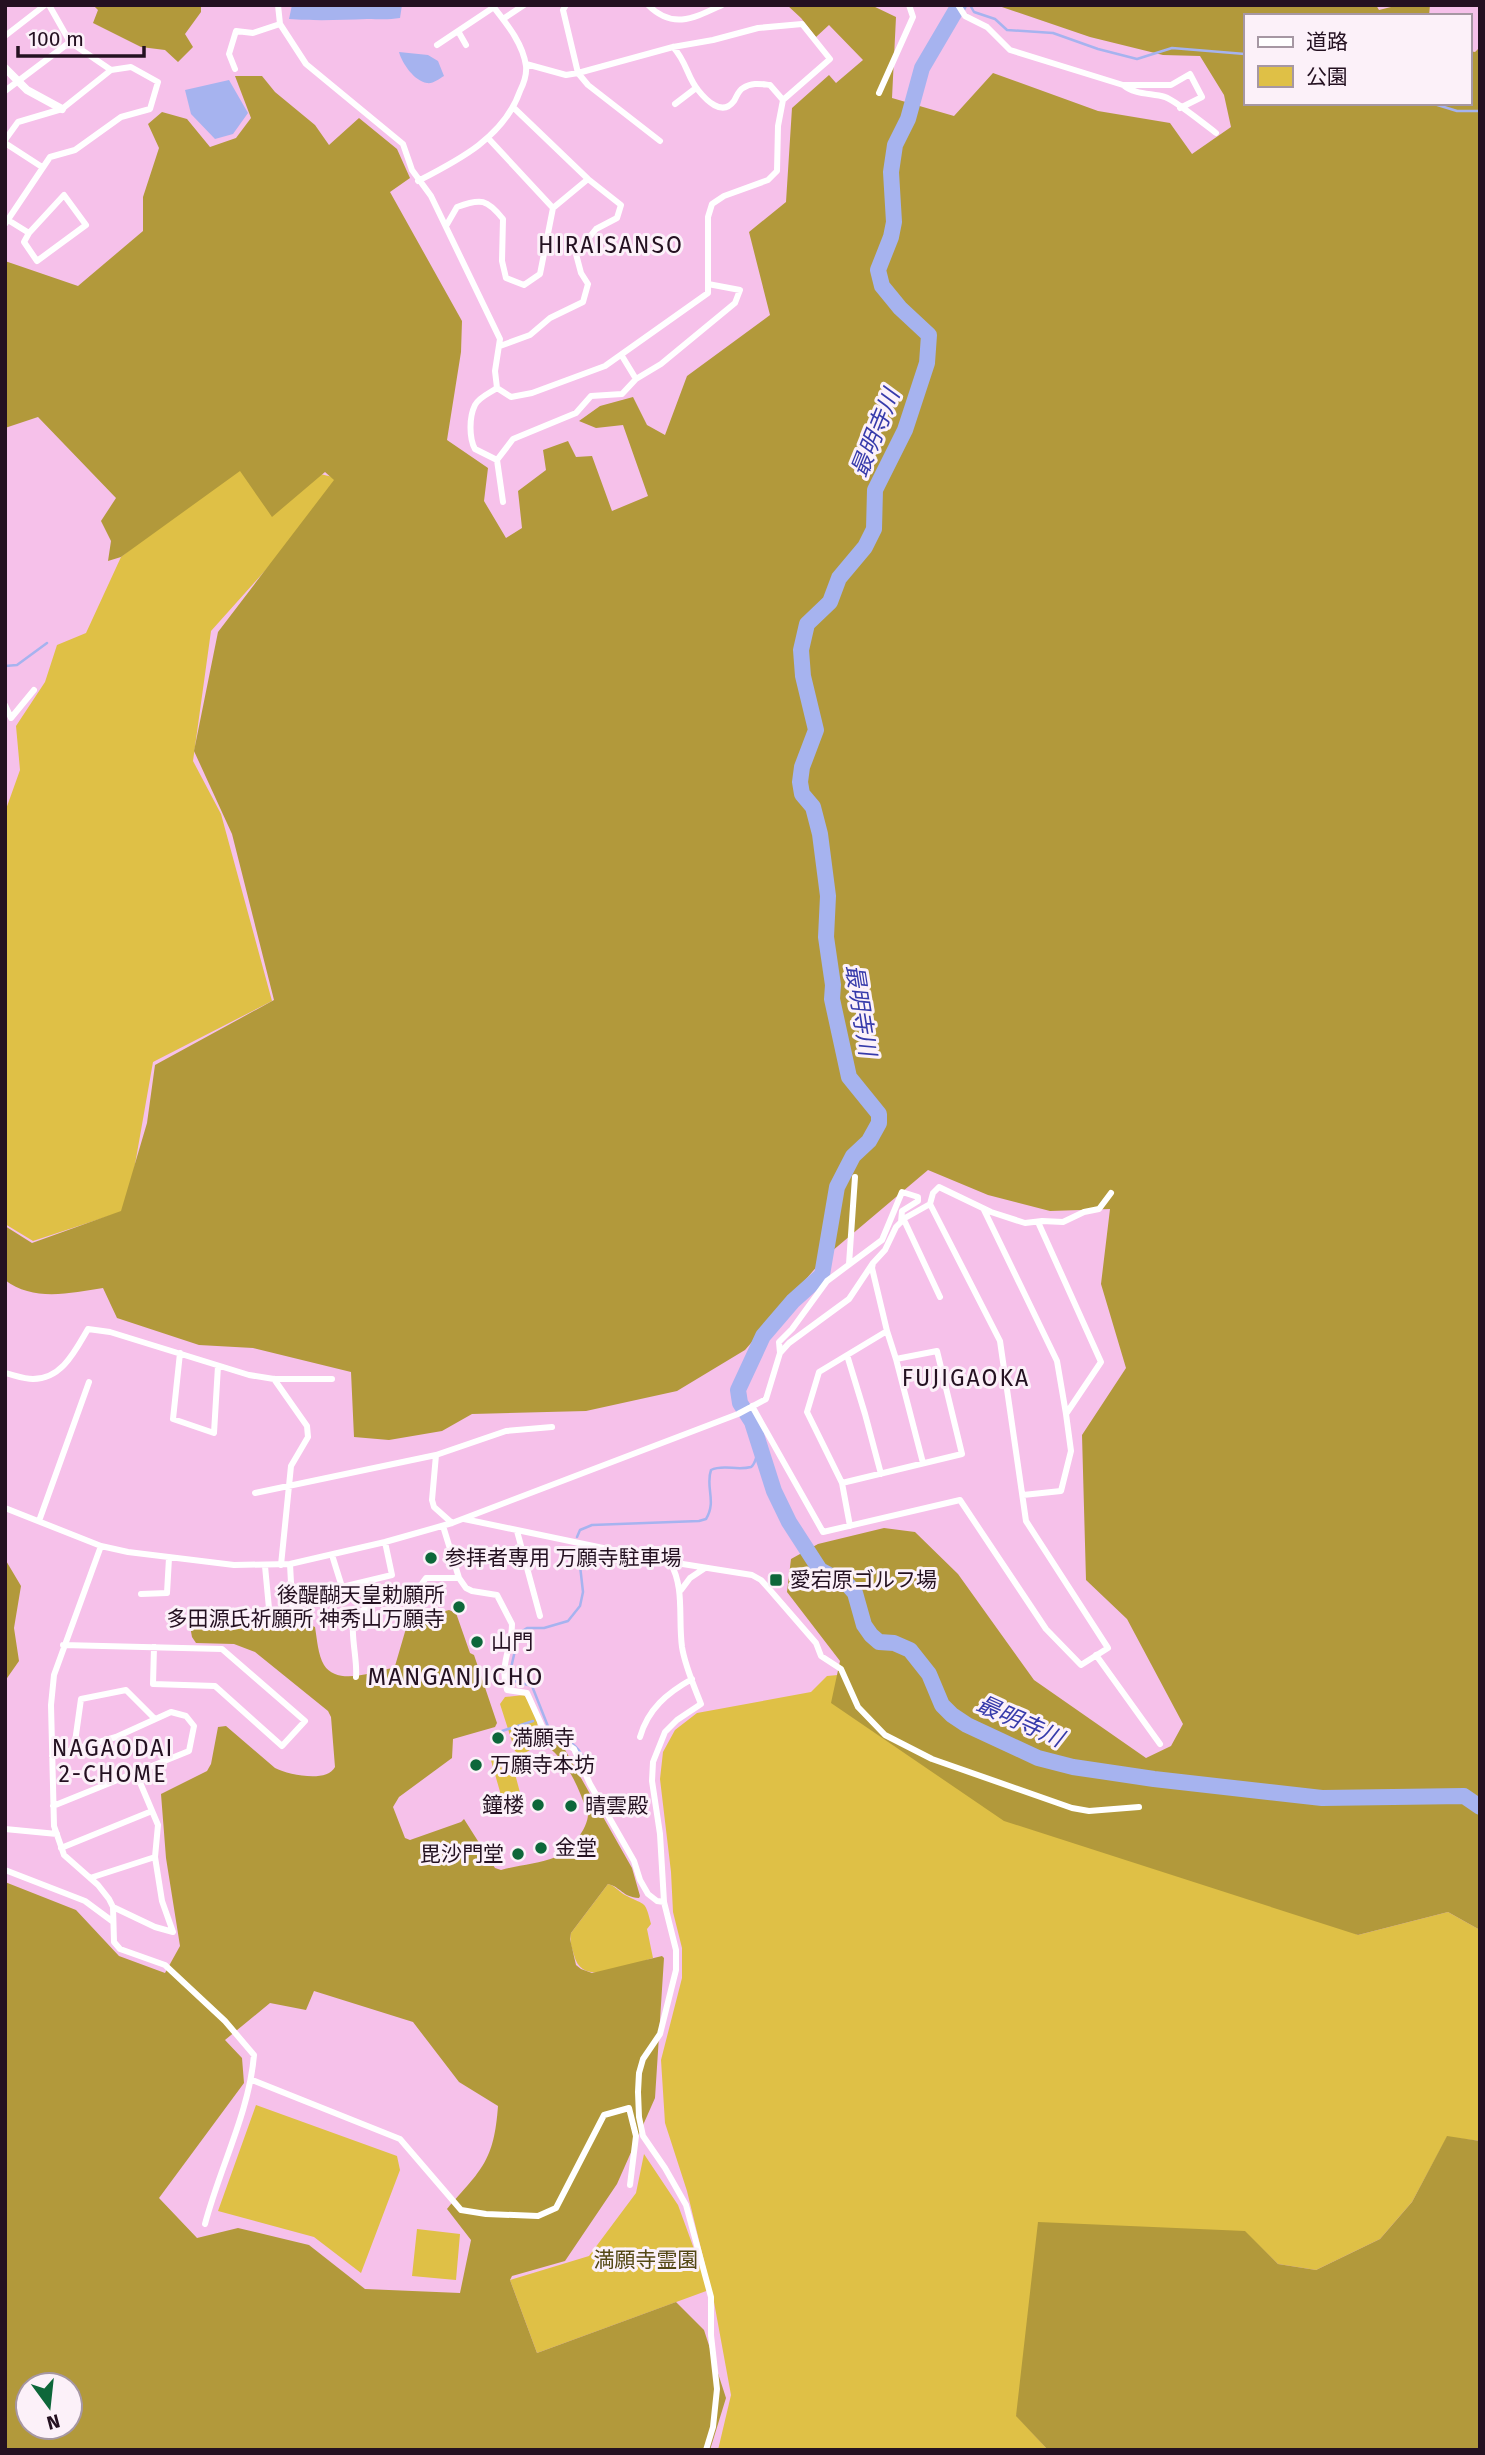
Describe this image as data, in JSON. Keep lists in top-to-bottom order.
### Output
{
  "districts": [
    "HIRAISANSO",
    "FUJIGAOKA",
    "MANGANJICHO",
    "NAGAODAI 2-CHOME"
  ],
  "water": ["最明寺川"],
  "parks": ["満願寺霊園"],
  "places": {
    "other": [
      "参拝者専用 万願寺駐車場",
      "後醍醐天皇勅願所 多田源氏祈願所 神秀山万願寺",
      "山門",
      "満願寺",
      "万願寺本坊",
      "鐘楼",
      "晴雲殿",
      "金堂",
      "毘沙門堂"
    ],
    "transit": ["愛宕原ゴルフ場"]
  },
  "legend": ["道路", "公園"],
  "scale_bar": "100 m",
  "north": "bottom"
}
